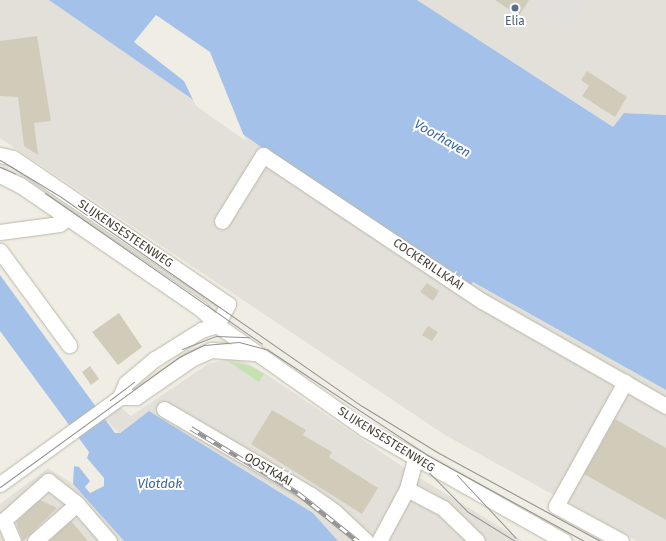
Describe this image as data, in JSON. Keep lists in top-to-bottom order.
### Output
{
  "streets": {
    "street": ["SLIJKENSESTEENWEG", "COCKERILLKAAI", "OOSTKAAI"]
  },
  "water": ["Voorhaven", "Vlotdok"],
  "places": ["Elia"]
}
